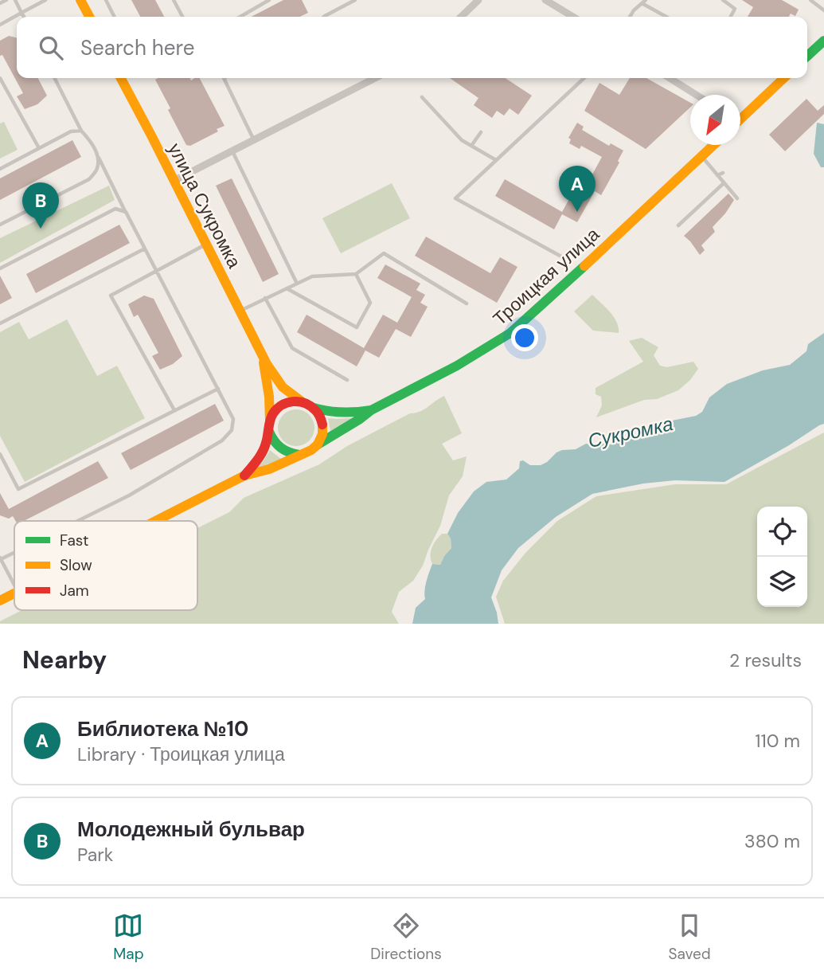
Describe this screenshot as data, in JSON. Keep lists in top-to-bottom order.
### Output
{
  "streets": {
    "street": ["улица Сукромка", "Троицкая улица"]
  },
  "crossings": [
    ["улица Сукромка", "Троицкая улица"]
  ],
  "water": ["Сукромка"],
  "legend": ["Fast", "Slow", "Jam"],
  "north": "bottom left",
  "page": {
    "search": "Search here",
    "pins": ["A", "B"],
    "heading": ["Nearby", "2 results"],
    "list": [
      {
        "mark": "A",
        "name": "Библиотека №10",
        "note": "Library · Троицкая улица",
        "value": "110 m"
      },
      {
        "mark": "B",
        "name": "Молодежный бульвар",
        "note": "Park",
        "value": "380 m"
      }
    ],
    "nav": ["Map", "Directions", "Saved"]
  }
}
